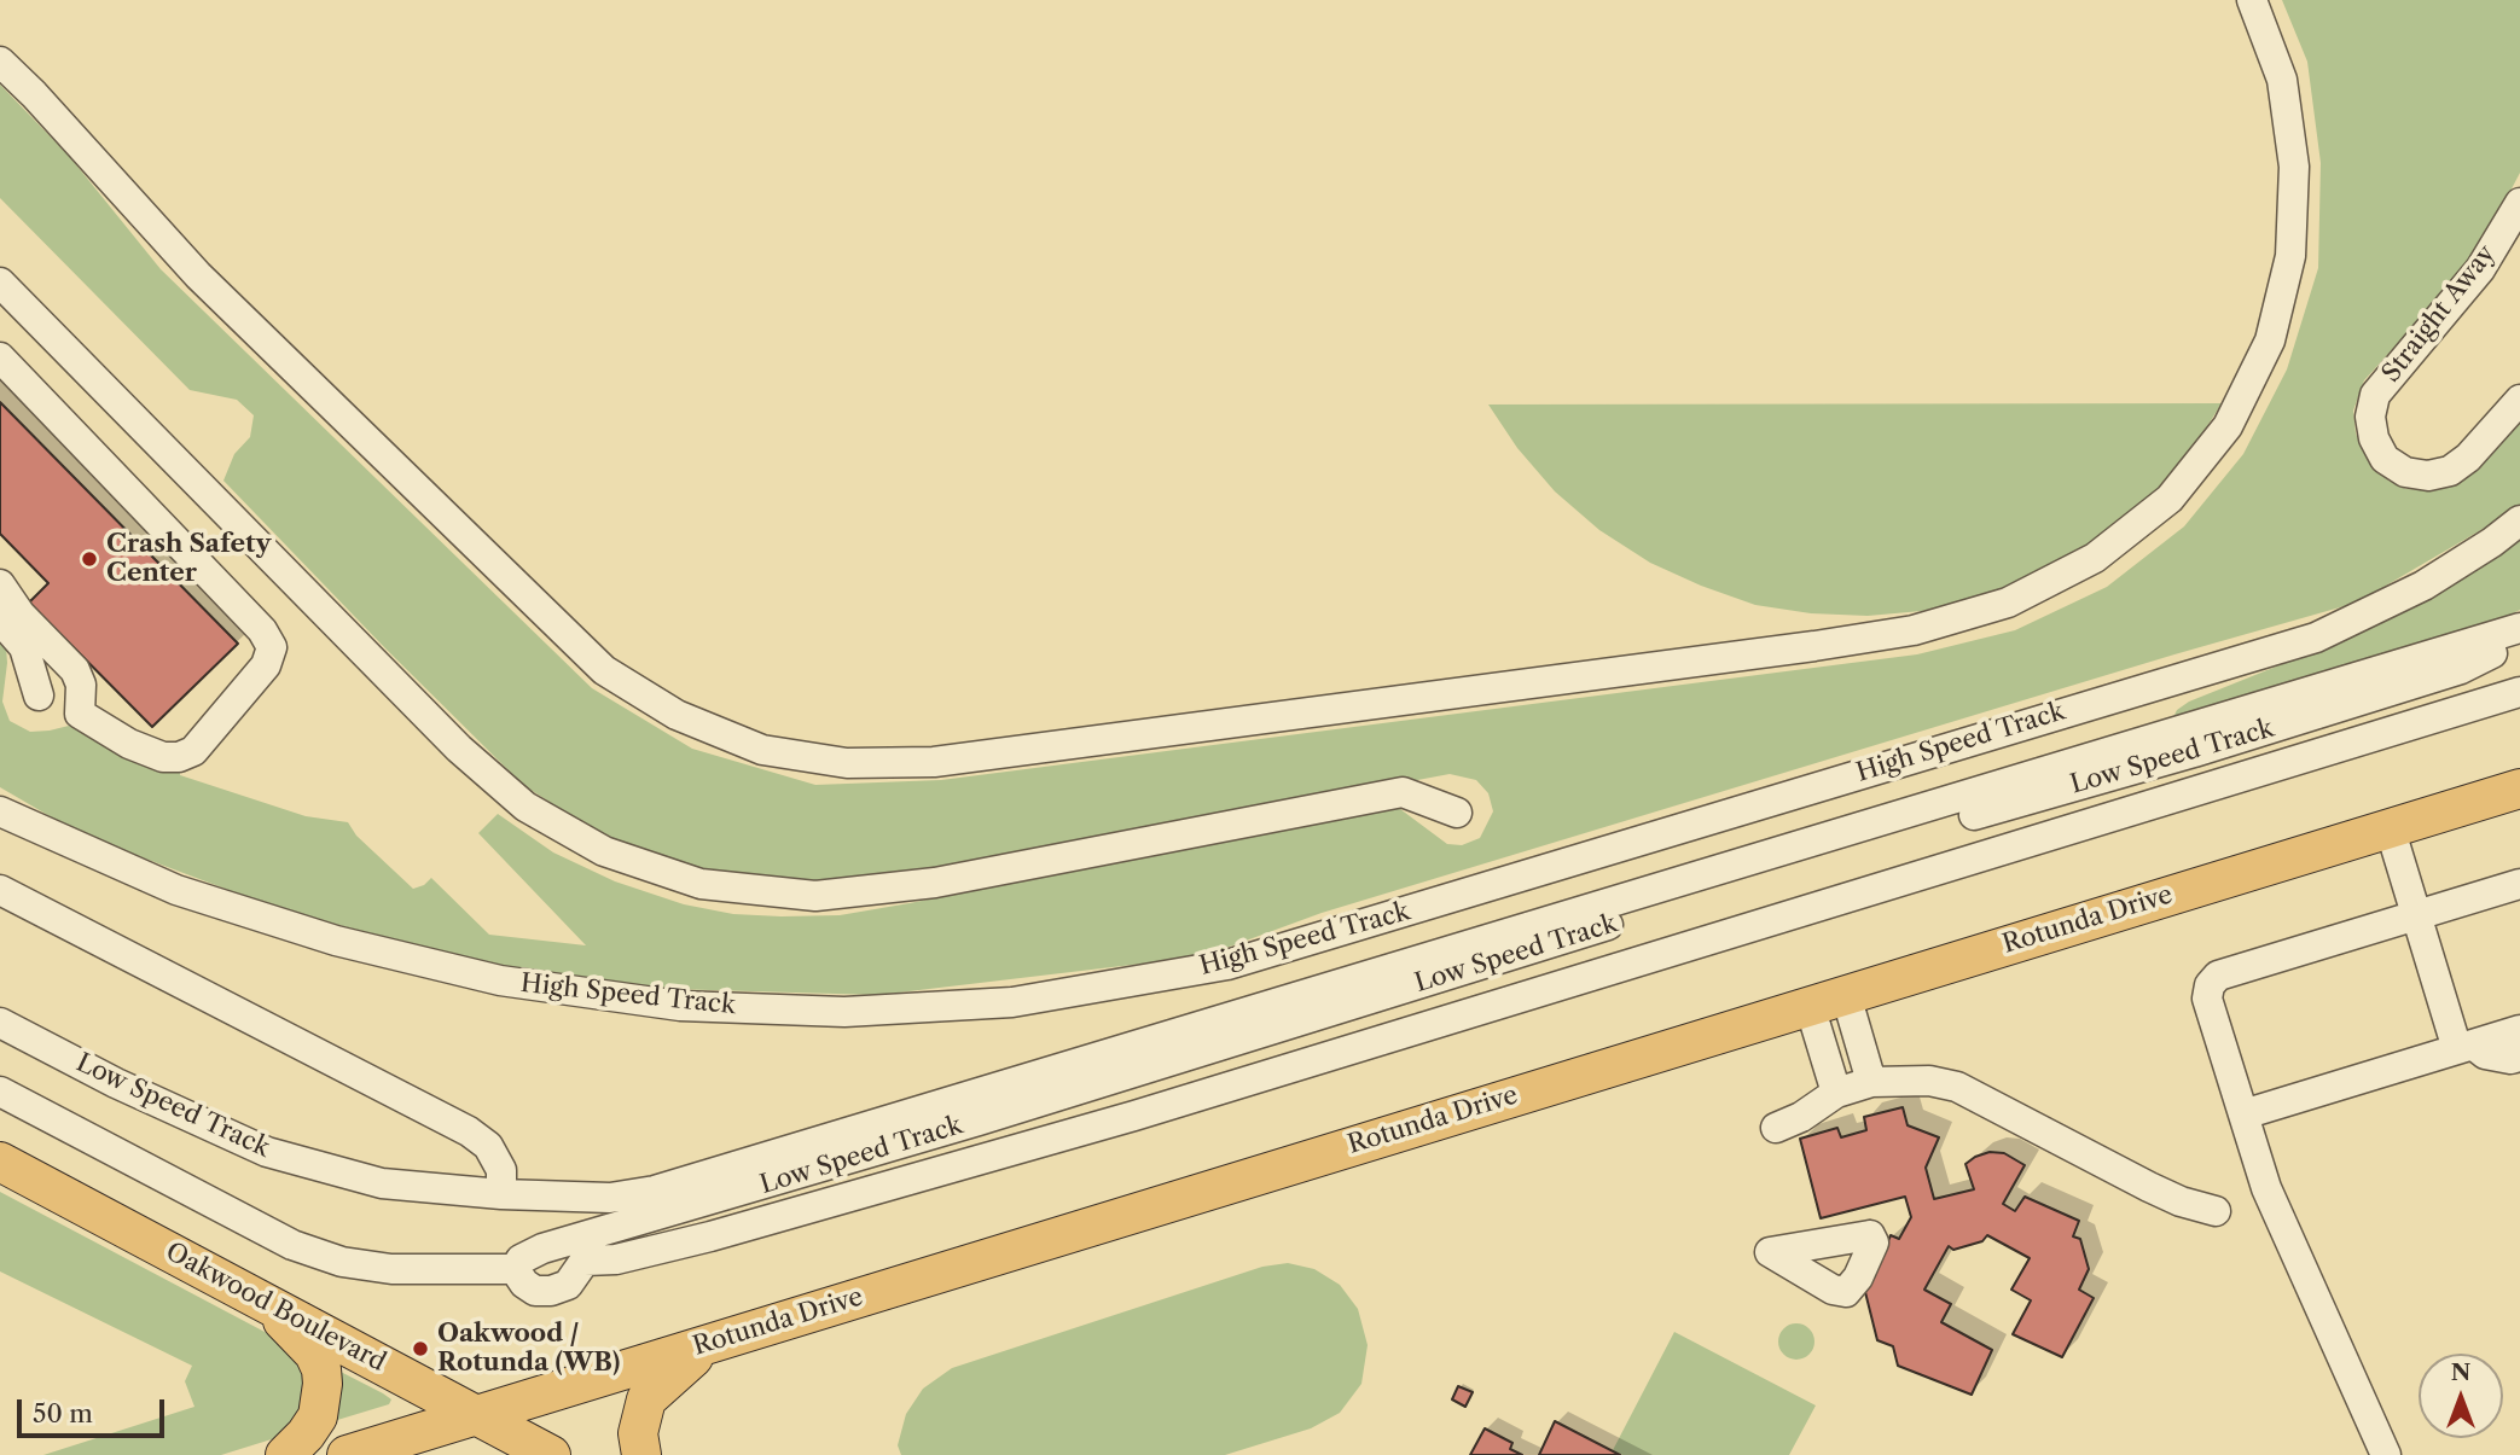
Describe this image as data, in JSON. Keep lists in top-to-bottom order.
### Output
{
  "streets": {
    "main road": ["Rotunda Drive", "Oakwood Boulevard"],
    "lane": ["Straight Away", "High Speed Track", "Low Speed Track"]
  },
  "crossings": [
    ["Rotunda Drive", "Oakwood Boulevard"]
  ],
  "places": ["Crash Safety Center", "Oakwood / Rotunda (WB)"],
  "scale_bar": "50 m",
  "north": "top"
}
